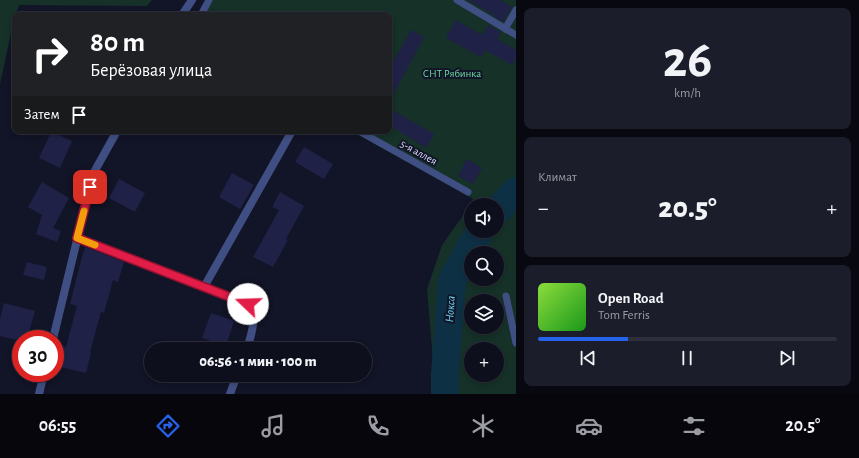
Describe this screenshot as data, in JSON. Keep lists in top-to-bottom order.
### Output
{
  "streets": {
    "lane": ["5-я аллея"]
  },
  "water": ["Нокса"],
  "parks": ["СНТ Рябинка"],
  "page": {
    "tile": [
      ["26", "km/h"],
      "Климат"
    ],
    "turn": ["80 m", "Берёзовая улица"],
    "then": "Затем",
    "heat": ["−", "20.5°", "+"],
    "map_buttons": "+",
    "song": ["Open Road", "Tom Ferris"],
    "limit": "30",
    "trip": "06:56 · 1 мин · 100 m",
    "tabs": ["06:55", "20.5°"]
  }
}
